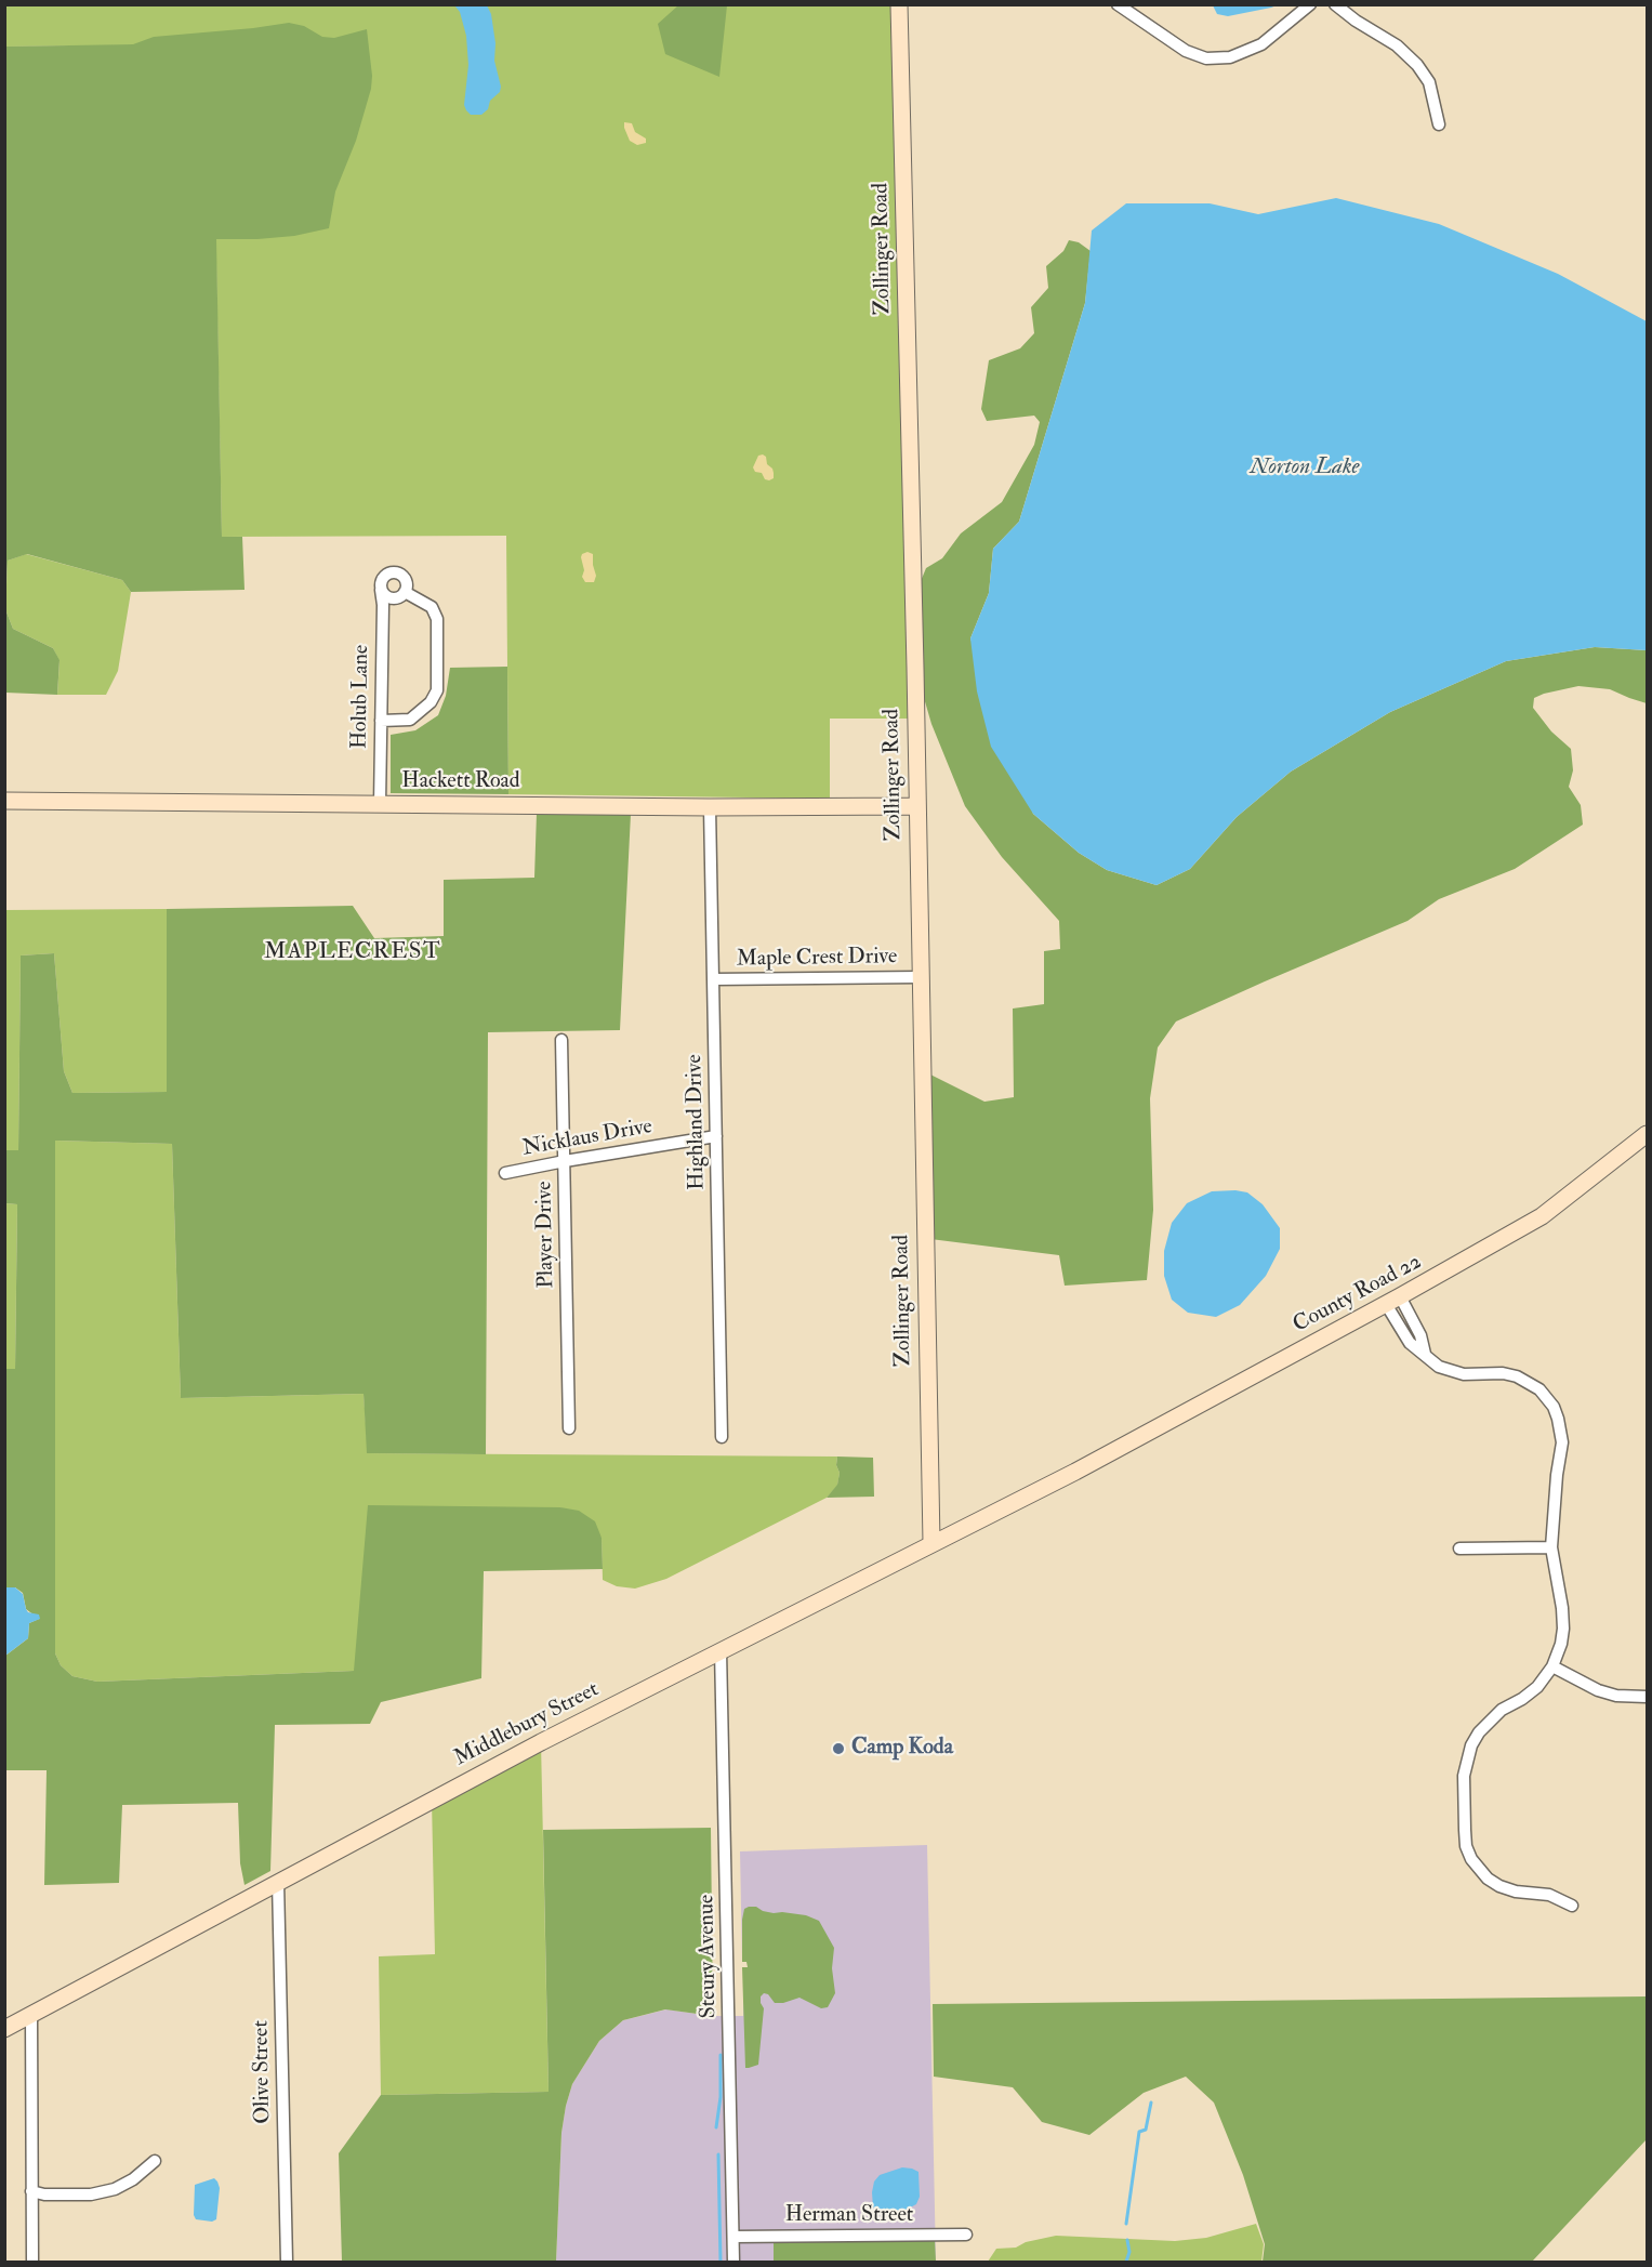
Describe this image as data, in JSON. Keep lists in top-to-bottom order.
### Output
{
  "streets": {
    "street": [
      "Zollinger Road",
      "Holub Lane",
      "Hackett Road",
      "Maple Crest Drive",
      "Highland Drive",
      "Nicklaus Drive",
      "Player Drive",
      "County Road 22",
      "Middlebury Street",
      "Steury Avenue",
      "Olive Street",
      "Herman Street"
    ]
  },
  "crossings": [
    ["Zollinger Road", "Hackett Road"],
    ["Zollinger Road", "Maple Crest Drive"],
    ["Zollinger Road", "Middlebury Street"],
    ["Holub Lane", "Hackett Road"],
    ["Hackett Road", "Highland Drive"],
    ["Maple Crest Drive", "Highland Drive"],
    ["Highland Drive", "Nicklaus Drive"],
    ["Nicklaus Drive", "Player Drive"],
    ["County Road 22", "Middlebury Street"],
    ["Middlebury Street", "Steury Avenue"],
    ["Middlebury Street", "Olive Street"],
    ["Steury Avenue", "Herman Street"]
  ],
  "districts": ["MAPLECREST"],
  "water": ["Norton Lake"],
  "places": ["Camp Koda"]
}
